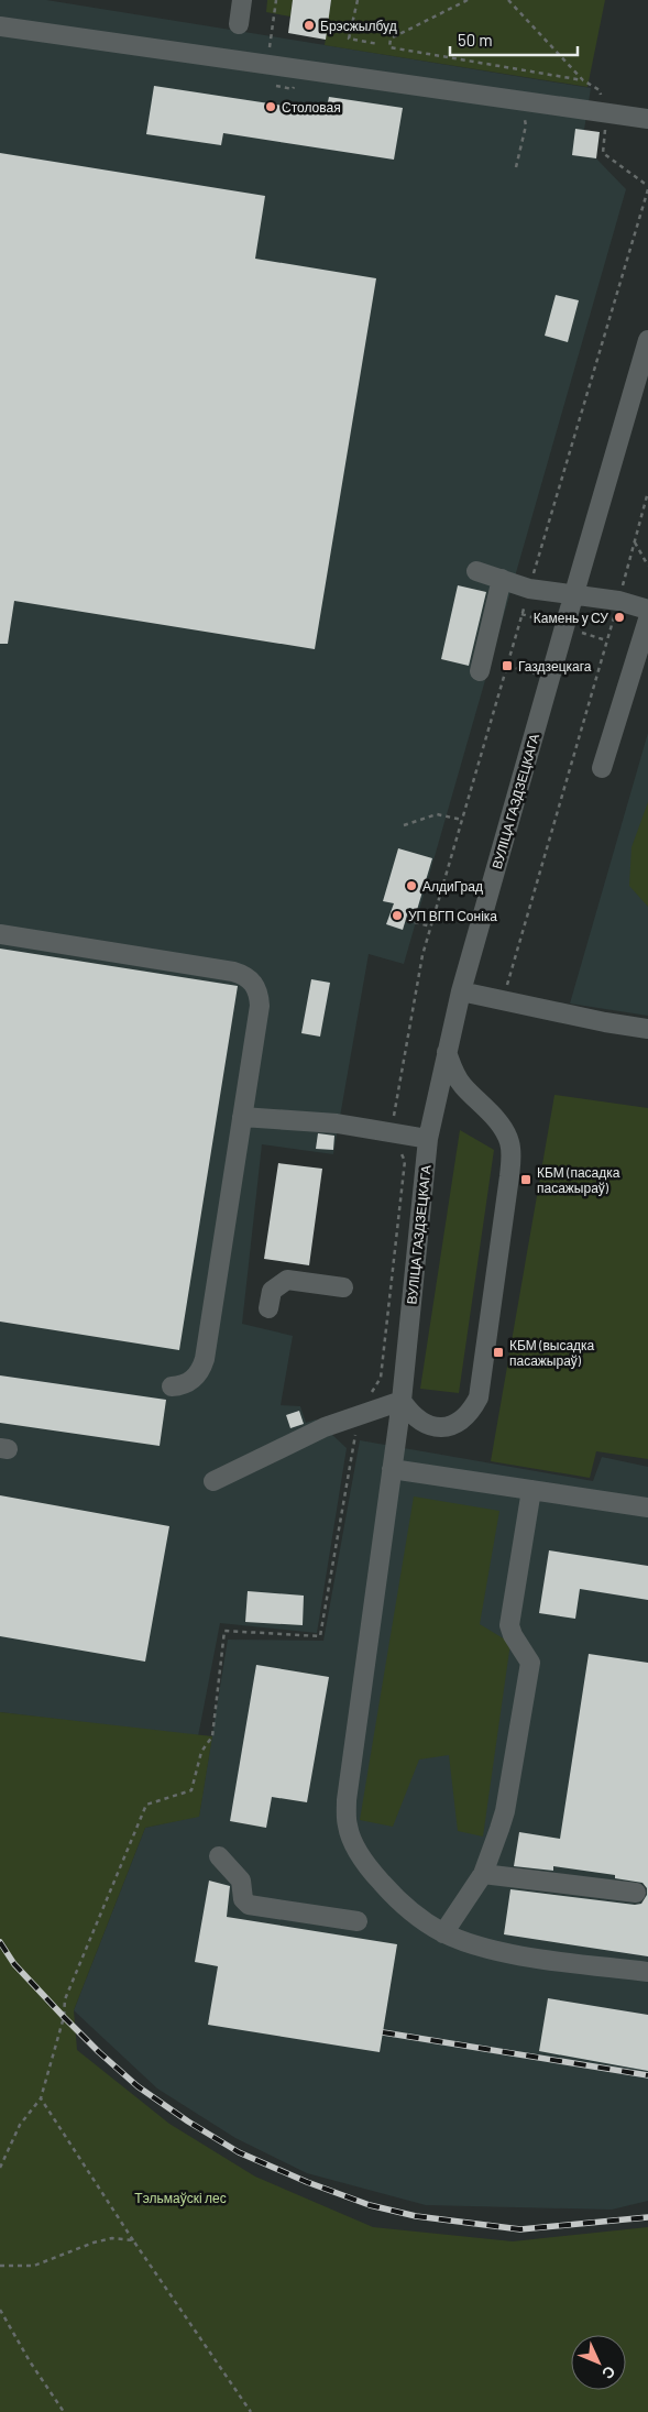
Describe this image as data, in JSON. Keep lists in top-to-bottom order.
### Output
{
  "streets": {
    "street": ["ВУЛІЦА ГАЗДЗЕЦКАГА"]
  },
  "parks": ["Тэльмаўскі лес"],
  "places": {
    "other": [
      "Брэсжылбуд",
      "Столовая",
      "Камень у СУ",
      "АлдиГрад",
      "УП ВГП Соніка"
    ],
    "transit": ["Газдзецкага", "КБМ (пасадка пасажыраў)", "КБМ (высадка пасажыраў)"]
  },
  "scale_bar": "50 m",
  "north": "bottom right"
}
